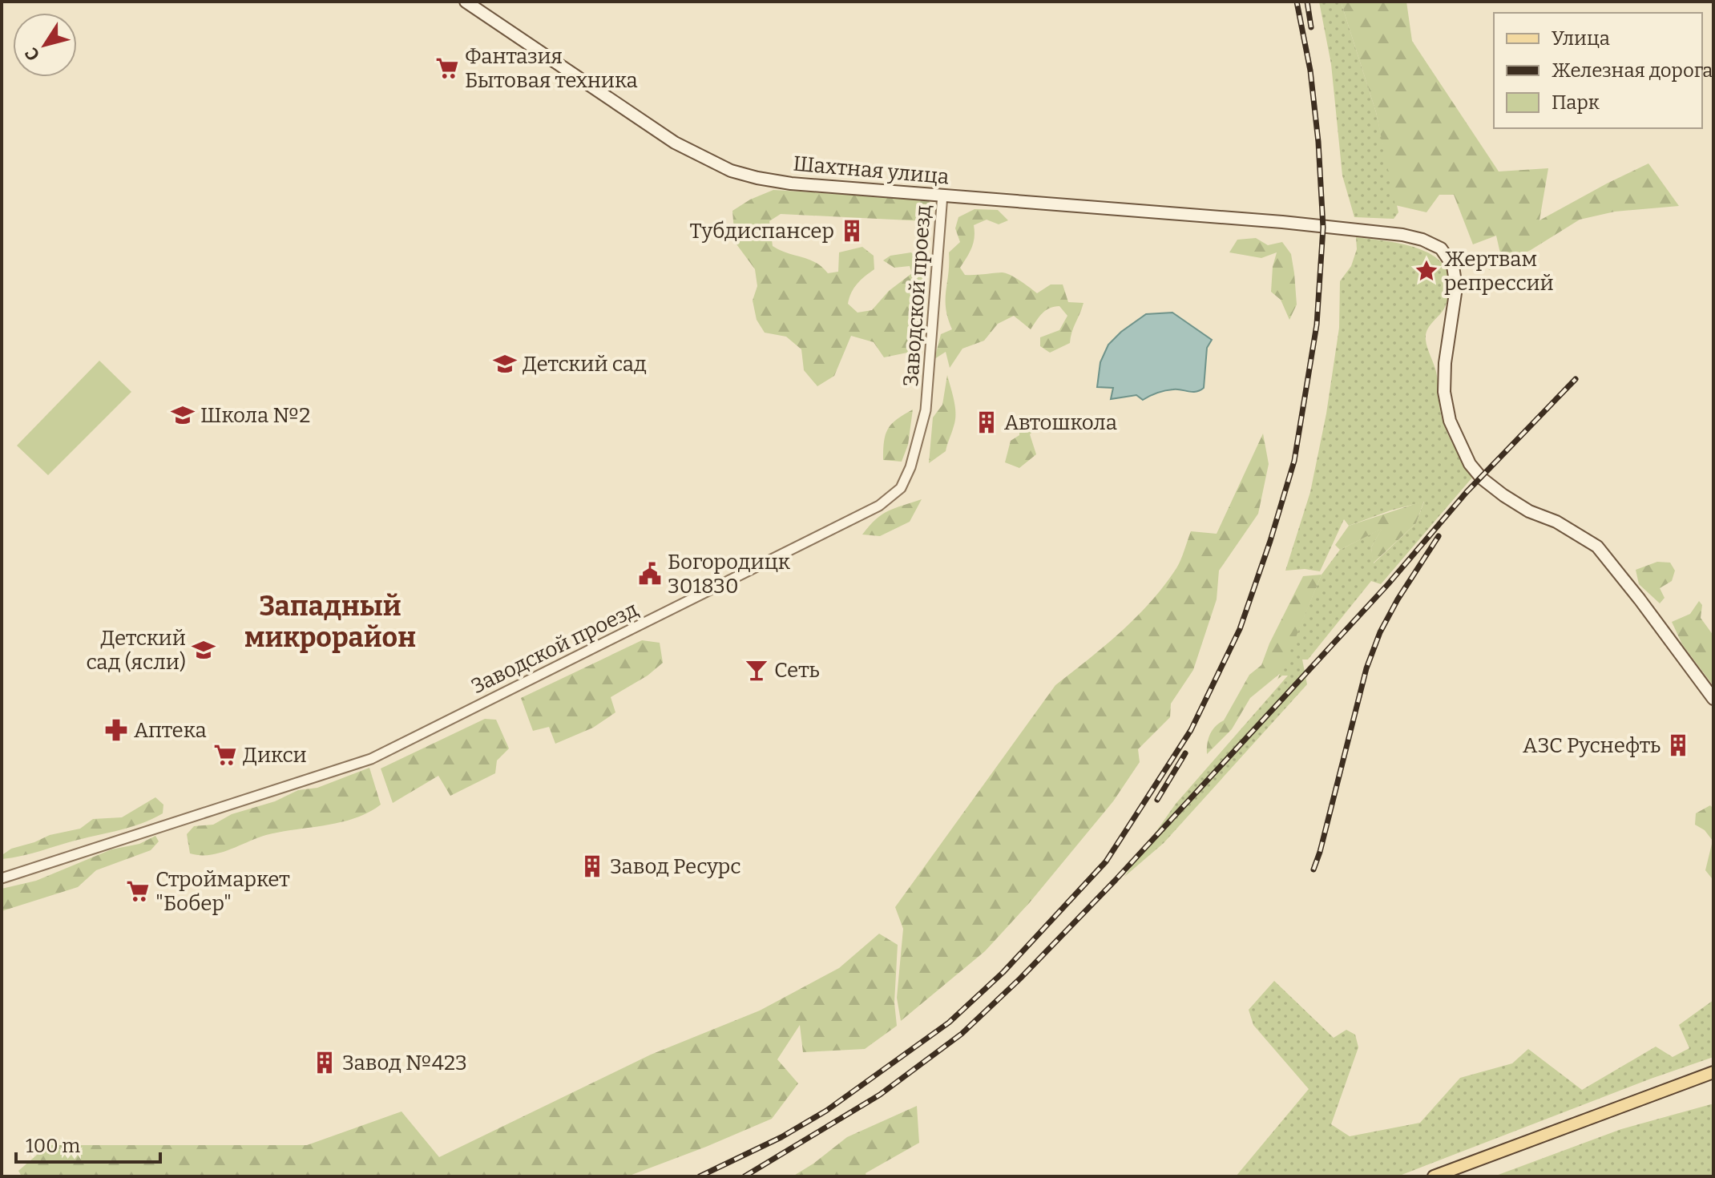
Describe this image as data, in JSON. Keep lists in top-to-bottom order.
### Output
{
  "streets": {
    "main road": ["Шахтная улица"],
    "street": ["Заводской проезд"]
  },
  "crossings": [
    ["Шахтная улица", "Заводской проезд"]
  ],
  "districts": ["Западный микрорайон"],
  "places": {
    "supermarket": ["Фантазия Бытовая техника", "Дикси", "Строймаркет \"Бобер\""],
    "building": [
      "Тубдиспансер",
      "Автошкола",
      "АЗС Руснефть",
      "Завод Ресурс",
      "Завод №423"
    ],
    "place": ["Жертвам репрессий"],
    "school or university": ["Детский сад", "Школа №2", "Детский сад (ясли)"],
    "public building": ["Богородицк 301830"],
    "bar": ["Сеть"],
    "pharmacy": ["Аптека"]
  },
  "legend": ["Улица", "Железная дорога", "Парк"],
  "scale_bar": "100 m",
  "north": "bottom left"
}
